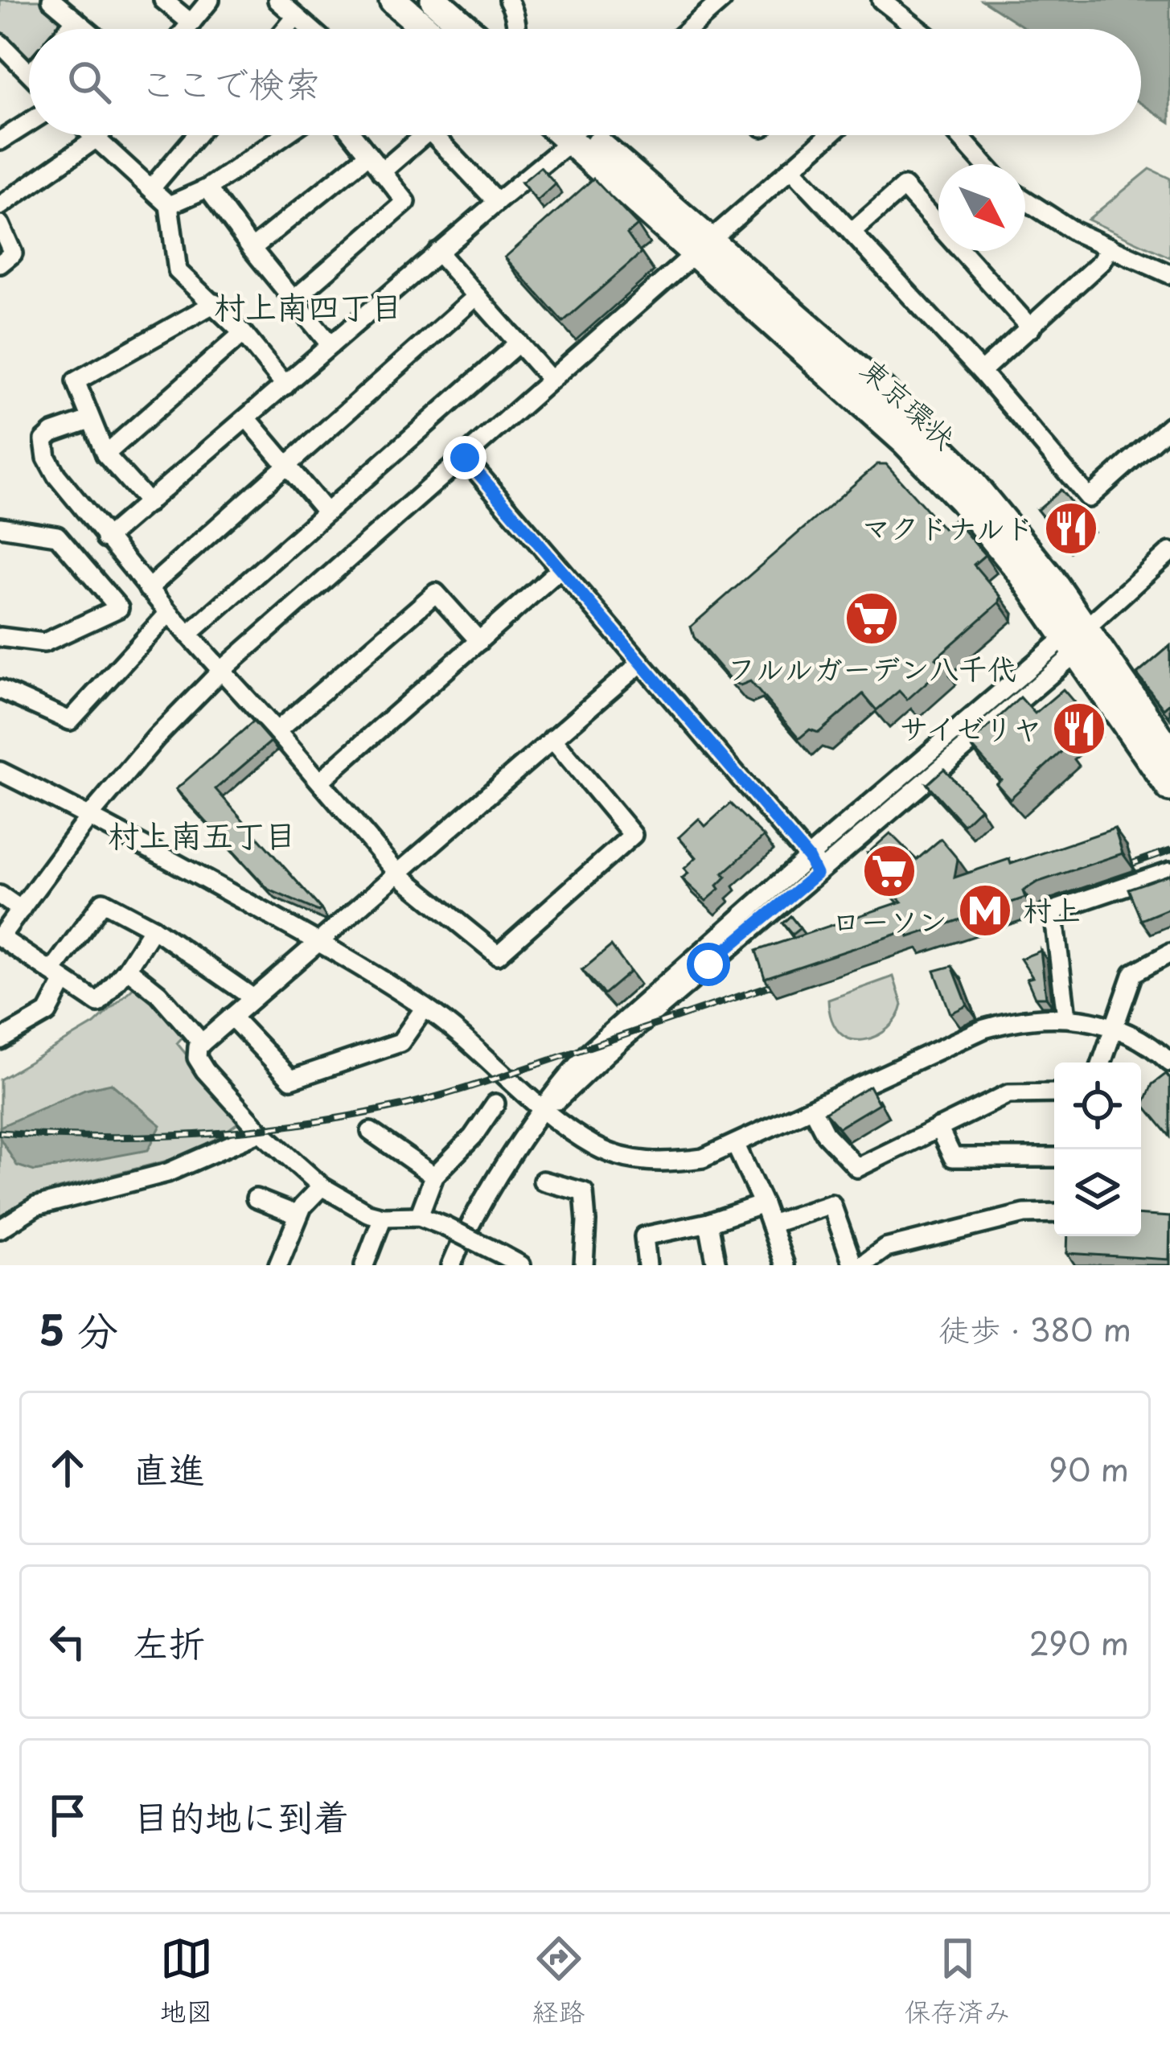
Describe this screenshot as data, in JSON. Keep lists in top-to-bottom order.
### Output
{
  "streets": {
    "highway": ["東京環状"]
  },
  "districts": ["村上南四丁目", "村上南五丁目"],
  "places": {
    "restaurant": ["マクドナルド", "サイゼリヤ"],
    "supermarket": ["フルルガーデン八千代", "ローソン"],
    "metro station": ["村上"]
  },
  "north": "bottom right",
  "page": {
    "search": "ここで検索",
    "heading": ["5 分", "徒歩 · 380 m"],
    "list": [
      ["直進", "90 m"],
      ["左折", "290 m"],
      "目的地に到着"
    ],
    "nav": ["地図", "経路", "保存済み"]
  }
}
